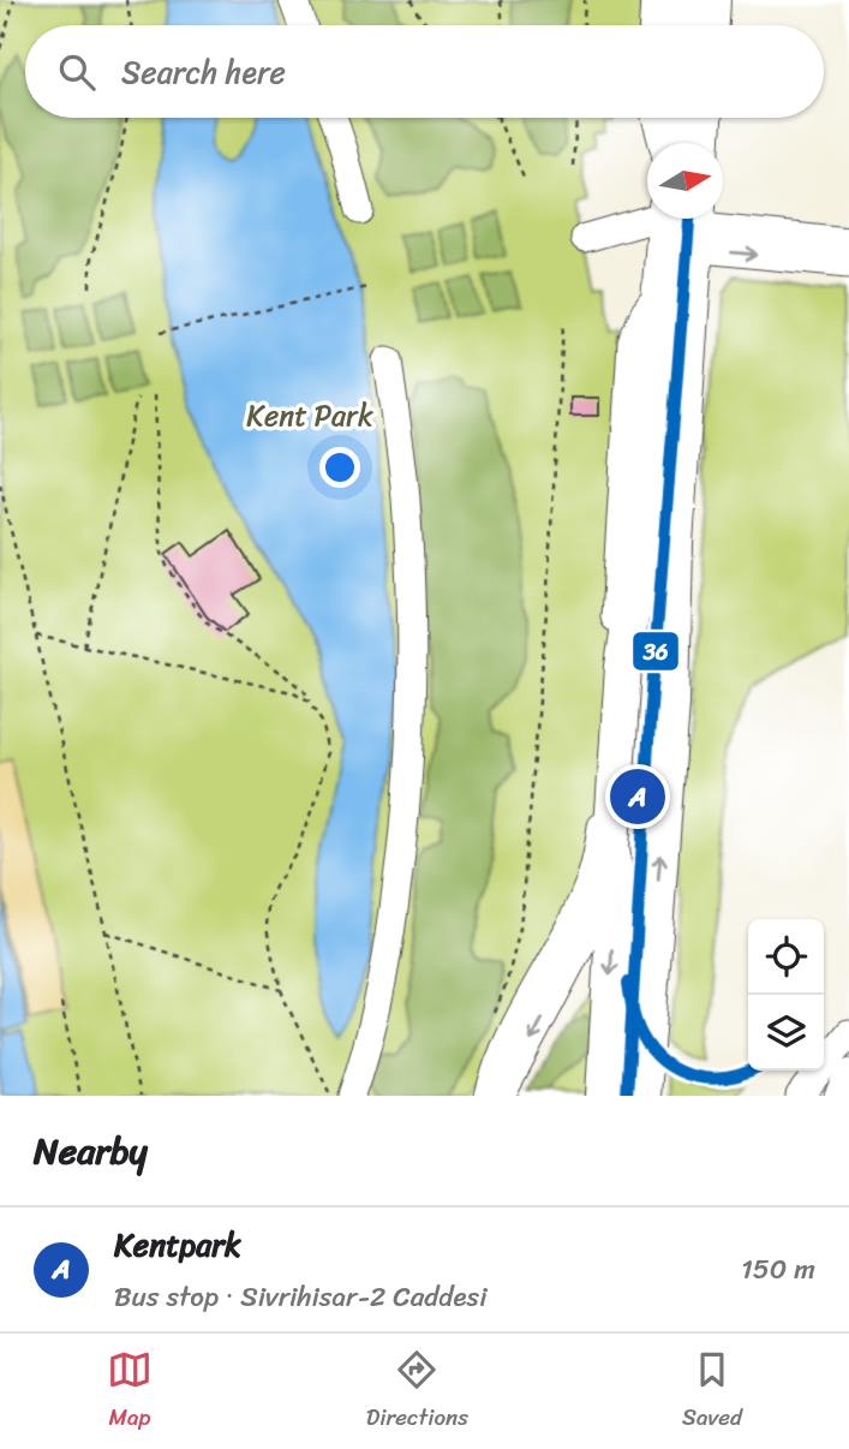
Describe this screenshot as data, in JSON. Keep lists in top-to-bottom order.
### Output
{
  "parks": ["Kent Park"],
  "lines": ["transit line 36"],
  "north": "right",
  "page": {
    "search": "Search here",
    "pins": "A",
    "heading": "Nearby",
    "list": [
      {
        "mark": "A",
        "name": "Kentpark",
        "note": "Bus stop · Sivrihisar-2 Caddesi",
        "value": "150 m"
      }
    ],
    "nav": ["Map", "Directions", "Saved"]
  }
}
